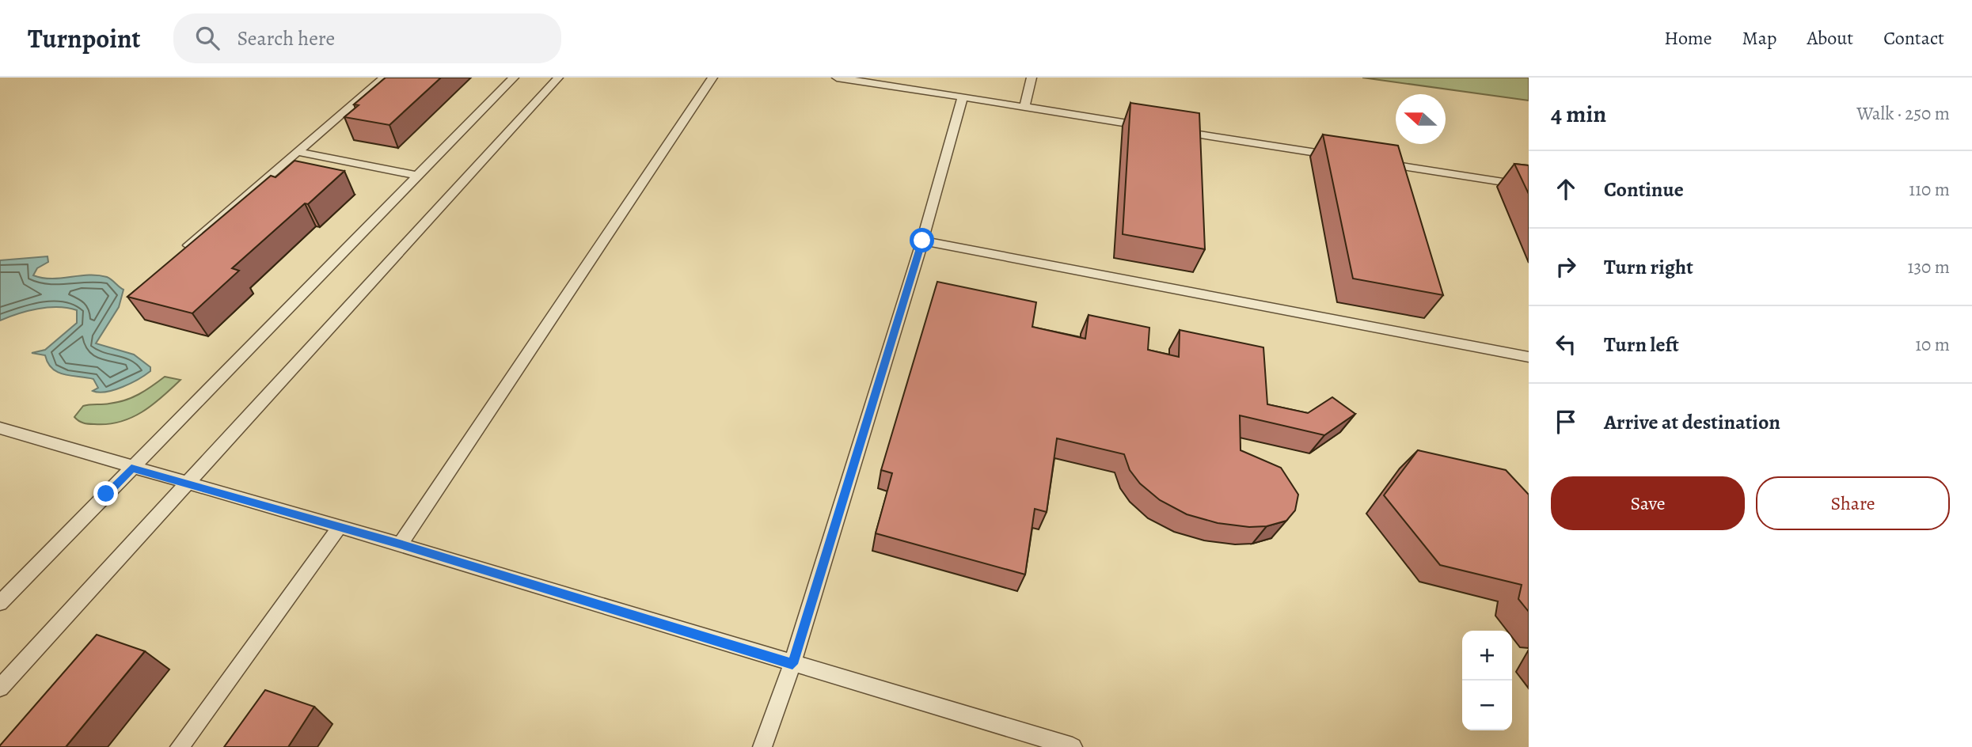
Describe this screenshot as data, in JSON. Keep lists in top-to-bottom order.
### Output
{
  "north": "left",
  "page": {
    "header": "Turnpoint",
    "search": "Search here",
    "nav": [
      "Home",
      "Map",
      "About",
      "Contact"
    ],
    "heading": ["4 min", "Walk · 250 m"],
    "list": [
      ["Continue", "110 m"],
      ["Turn right", "130 m"],
      ["Turn left", "10 m"],
      "Arrive at destination"
    ],
    "buttons": ["Save", "Share"],
    "map_buttons": ["+", "−"]
  }
}
